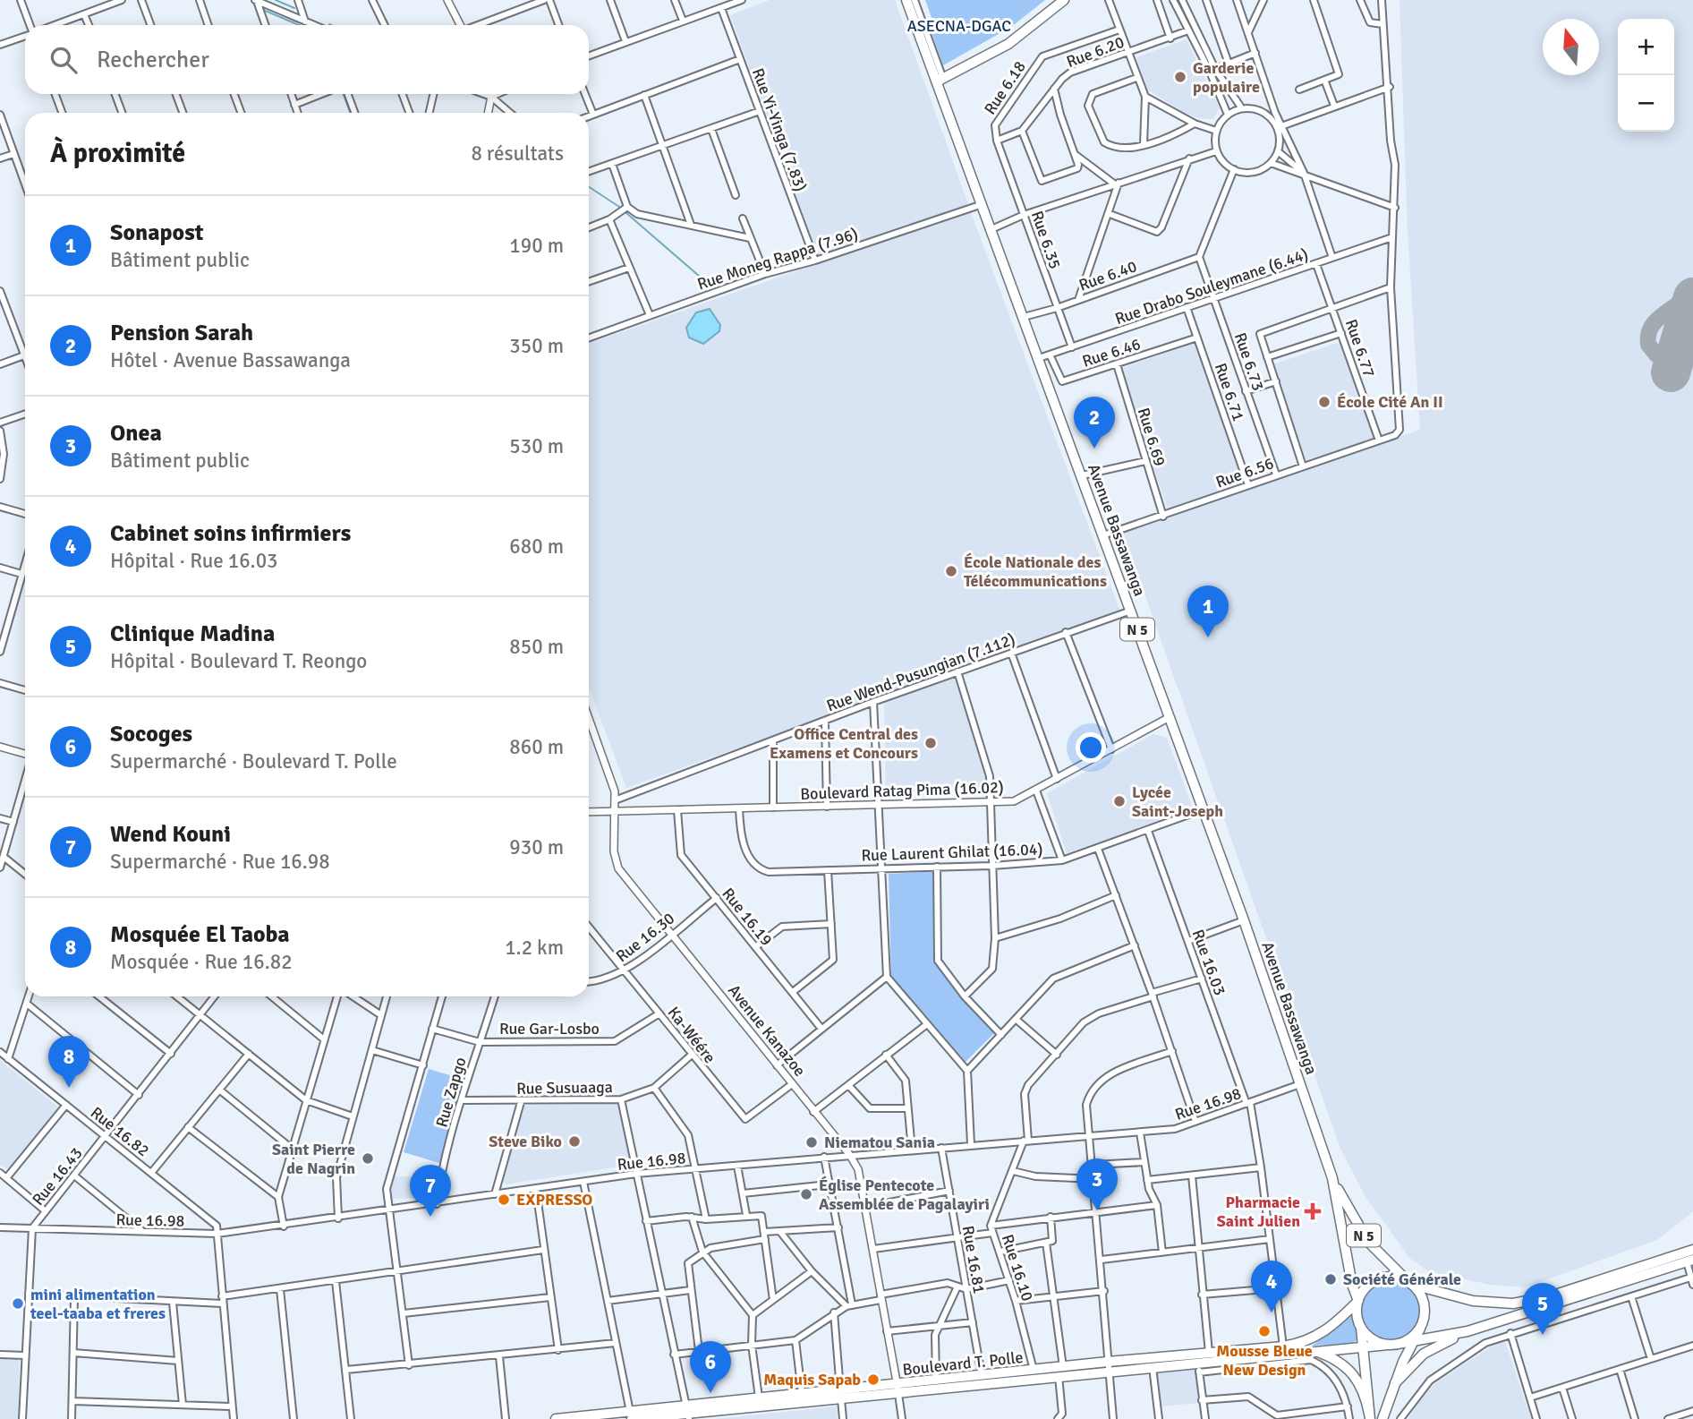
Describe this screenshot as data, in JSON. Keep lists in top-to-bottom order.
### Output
{
  "streets": {
    "main road": ["Avenue Bassawanga", "N 5", "Boulevard T. Polle"],
    "street": [
      "Rue 6.20",
      "Rue 6.18",
      "Rue Yi-Yinga (7.83)",
      "Rue 6.35",
      "Rue Moneg Rappa (7.96)",
      "Rue 6.40",
      "Rue Drabo Souleymane (6.44)",
      "Rue 6.77",
      "Rue 6.46",
      "Rue 6.73",
      "Rue 6.71",
      "Rue 6.69",
      "Rue 6.56",
      "Rue Wend-Pusungian (7.112)",
      "Boulevard Ratag Pima (16.02)",
      "Rue Laurent Ghilat (16.04)",
      "Rue 16.19",
      "Rue 16.30",
      "Rue 16.03",
      "Rue Gar-Losbo",
      "Avenue Kanazoe",
      "Ka-Wéére",
      "Rue Susuaaga",
      "Rue Zapgo",
      "Rue 16.98",
      "Rue 16.82",
      "Rue 16.43",
      "Rue 16.81",
      "Rue 16.10"
    ]
  },
  "crossings": [
    ["Rue 6.18", "Rue 6.35"],
    ["Rue Yi-Yinga (7.83)", "Rue Moneg Rappa (7.96)"],
    ["Rue 6.35", "Rue 6.40"],
    ["Rue 6.35", "Rue Drabo Souleymane (6.44)"],
    ["Rue Moneg Rappa (7.96)", "Avenue Bassawanga"],
    ["Rue 6.40", "Rue 6.73"],
    ["Rue 6.40", "Avenue Bassawanga"],
    ["Rue Drabo Souleymane (6.44)", "Rue 6.77"],
    ["Rue Drabo Souleymane (6.44)", "Rue 6.46"],
    ["Rue Drabo Souleymane (6.44)", "Rue 6.73"],
    ["Rue Drabo Souleymane (6.44)", "Rue 6.71"],
    ["Rue Drabo Souleymane (6.44)", "Avenue Bassawanga"],
    ["Rue 6.77", "Rue 6.56"],
    ["Rue 6.46", "Rue 6.71"],
    ["Rue 6.46", "Rue 6.69"],
    ["Rue 6.73", "Rue 6.56"],
    ["Rue 6.71", "Rue 6.56"],
    ["Rue 6.69", "Rue 6.56"],
    ["Rue 6.56", "Avenue Bassawanga"],
    ["Avenue Bassawanga", "N 5"],
    ["Avenue Bassawanga", "Rue Wend-Pusungian (7.112)"],
    ["Avenue Bassawanga", "Boulevard Ratag Pima (16.02)"],
    ["Avenue Bassawanga", "Rue Laurent Ghilat (16.04)"],
    ["Avenue Bassawanga", "Rue 16.98"],
    ["Avenue Bassawanga", "Boulevard T. Polle"],
    ["N 5", "Boulevard T. Polle"],
    ["Rue Wend-Pusungian (7.112)", "Avenue Kanazoe"],
    ["Boulevard Ratag Pima (16.02)", "Rue Laurent Ghilat (16.04)"],
    ["Boulevard Ratag Pima (16.02)", "Rue 16.19"],
    ["Boulevard Ratag Pima (16.02)", "Avenue Kanazoe"],
    ["Rue Laurent Ghilat (16.04)", "Rue 16.03"],
    ["Rue 16.19", "Rue 16.30"],
    ["Rue 16.30", "Avenue Kanazoe"],
    ["Rue 16.30", "Ka-Wéére"],
    ["Rue 16.03", "Rue 16.98"],
    ["Rue 16.03", "Rue 16.10"],
    ["Rue 16.03", "Boulevard T. Polle"],
    ["Rue Gar-Losbo", "Ka-Wéére"],
    ["Rue Gar-Losbo", "Rue Zapgo"],
    ["Avenue Kanazoe", "Ka-Wéére"],
    ["Avenue Kanazoe", "Rue 16.98"],
    ["Avenue Kanazoe", "Boulevard T. Polle"],
    ["Ka-Wéére", "Rue Susuaaga"],
    ["Rue Susuaaga", "Rue Zapgo"],
    ["Rue Zapgo", "Rue 16.98"],
    ["Rue 16.98", "Rue 16.82"],
    ["Rue 16.98", "Rue 16.43"],
    ["Rue 16.98", "Rue 16.81"],
    ["Rue 16.98", "Rue 16.10"],
    ["Rue 16.82", "Rue 16.43"],
    ["Rue 16.81", "Boulevard T. Polle"],
    ["Rue 16.10", "Boulevard T. Polle"]
  ],
  "parks": ["ASECNA-DGAC"],
  "places": {
    "other": [
      "Garderie populaire",
      "École Cité An II",
      "École Nationale des Télécommunications",
      "Office Central des Examens et Concours",
      "Lycée Saint-Joseph",
      "Steve Biko",
      "Niematou Sania",
      "Saint Pierre de Nagrin",
      "Église Pentecote Assemblée de Pagalayiri",
      "EXPRESSO",
      "Société Générale",
      "mini alimentation teel-taaba et freres",
      "Mousse Bleue New Design",
      "Maquis Sapab"
    ],
    "health": ["Pharmacie Saint Julien"]
  },
  "north": "top",
  "page": {
    "map_buttons": ["+", "−"],
    "search": "Rechercher",
    "heading": ["À proximité", "8 résultats"],
    "list": [
      {
        "mark": "1",
        "name": "Sonapost",
        "note": "Bâtiment public",
        "value": "190 m"
      },
      {
        "mark": "2",
        "name": "Pension Sarah",
        "note": "Hôtel · Avenue Bassawanga",
        "value": "350 m"
      },
      {
        "mark": "3",
        "name": "Onea",
        "note": "Bâtiment public",
        "value": "530 m"
      },
      {
        "mark": "4",
        "name": "Cabinet soins infirmiers",
        "note": "Hôpital · Rue 16.03",
        "value": "680 m"
      },
      {
        "mark": "5",
        "name": "Clinique Madina",
        "note": "Hôpital · Boulevard T. Reongo",
        "value": "850 m"
      },
      {
        "mark": "6",
        "name": "Socoges",
        "note": "Supermarché · Boulevard T. Polle",
        "value": "860 m"
      },
      {
        "mark": "7",
        "name": "Wend Kouni",
        "note": "Supermarché · Rue 16.98",
        "value": "930 m"
      },
      {
        "mark": "8",
        "name": "Mosquée El Taoba",
        "note": "Mosquée · Rue 16.82",
        "value": "1.2 km"
      }
    ],
    "pins": [
      "2",
      "1",
      "8",
      "3",
      "7",
      "4",
      "5",
      "6"
    ]
  }
}
